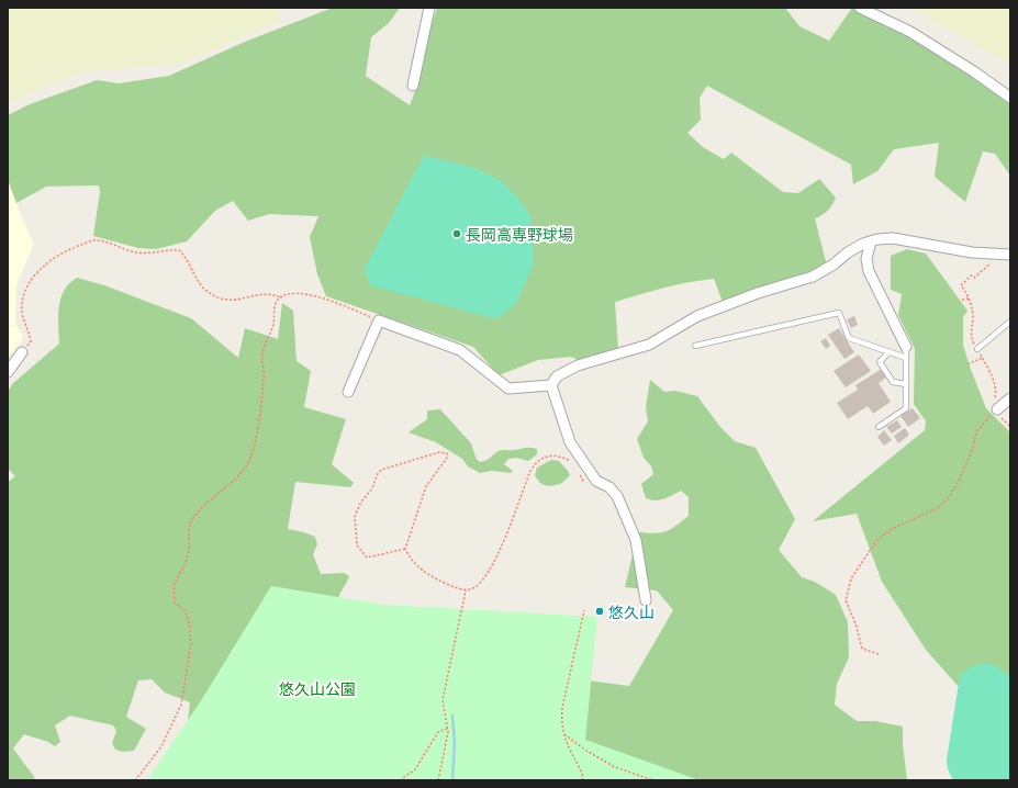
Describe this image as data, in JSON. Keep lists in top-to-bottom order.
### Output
{
  "parks": ["悠久山公園"],
  "places": ["長岡高専野球場", "悠久山"]
}
